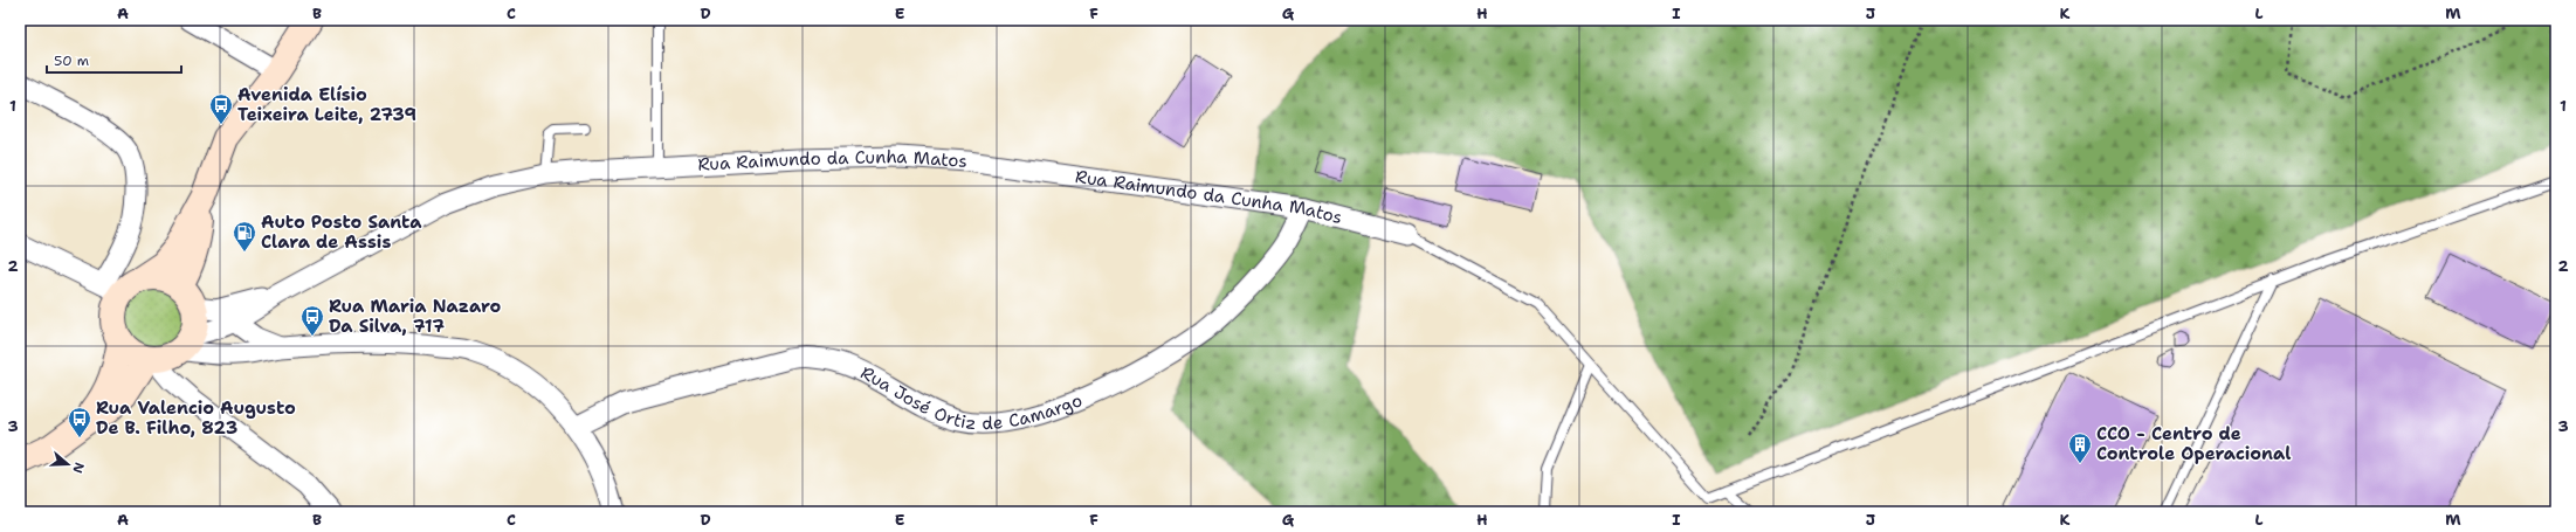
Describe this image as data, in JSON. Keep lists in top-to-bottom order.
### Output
{
  "streets": {
    "street": ["Rua Raimundo da Cunha Matos", "Rua José Ortiz de Camargo"]
  },
  "crossings": [
    ["Rua Raimundo da Cunha Matos", "Rua José Ortiz de Camargo"]
  ],
  "places": {
    "bus stop": ["Avenida Elísio Teixeira Leite, 2739", "Rua Maria Nazaro Da Silva, 717", "Rua Valencio Augusto De B. Filho, 823"],
    "fuel station": ["Auto Posto Santa Clara de Assis"],
    "building": ["CCO - Centro de Controle Operacional"]
  },
  "scale_bar": "50 m",
  "north": "right",
  "grid": {
    "columns": [
      "A",
      "B",
      "C",
      "D",
      "E",
      "F",
      "G",
      "H",
      "I",
      "J",
      "K",
      "L",
      "M"
    ],
    "rows": ["1", "2", "3"]
  }
}
